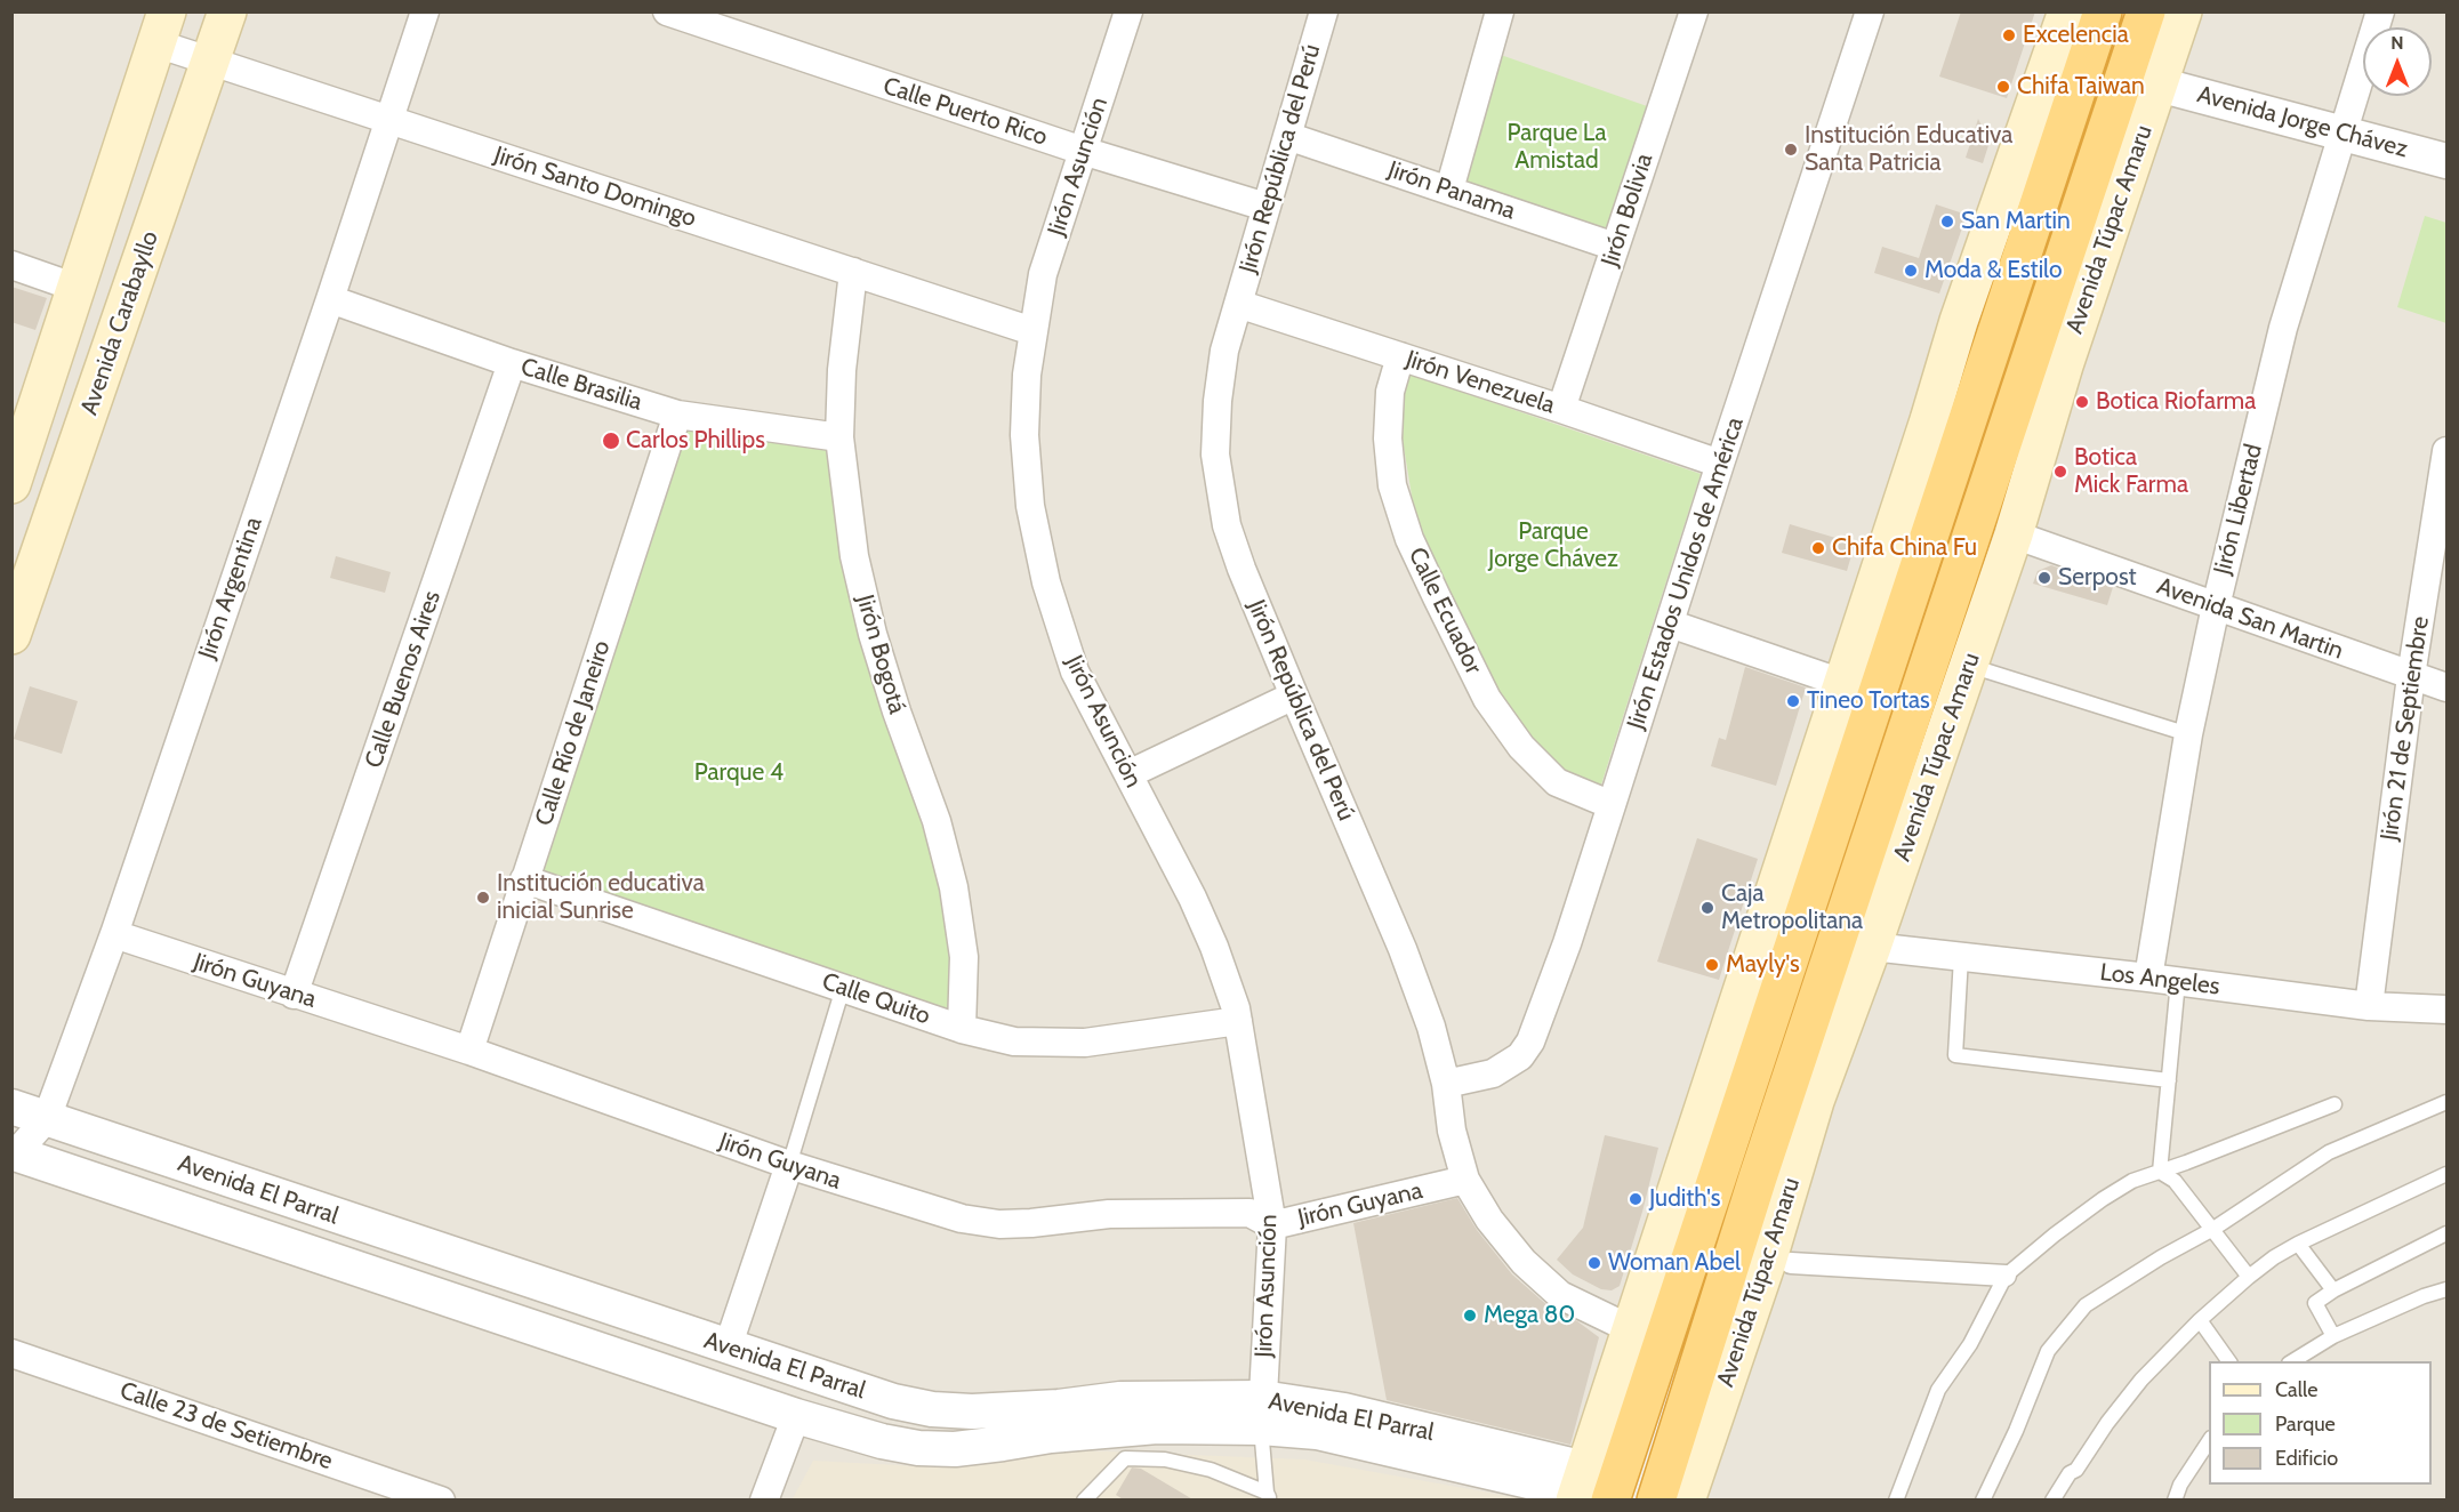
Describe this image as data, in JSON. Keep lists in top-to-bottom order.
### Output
{
  "streets": {
    "highway": ["Avenida Túpac Amaru"],
    "main road": ["Avenida Carabayllo"],
    "street": [
      "Calle Puerto Rico",
      "Avenida Jorge Chávez",
      "Jirón República del Perú",
      "Jirón Asunción",
      "Jirón Santo Domingo",
      "Jirón Panama",
      "Jirón Bolivia",
      "Jirón Venezuela",
      "Calle Brasilia",
      "Jirón Libertad",
      "Jirón Estados Unidos de América",
      "Jirón Argentina",
      "Calle Ecuador",
      "Avenida San Martin",
      "Jirón Bogotá",
      "Calle Buenos Aires",
      "Jirón 21 de Septiembre",
      "Calle Río de Janeiro",
      "Los Angeles",
      "Jirón Guyana",
      "Calle Quito",
      "Avenida El Parral",
      "Calle 23 de Setiembre"
    ]
  },
  "crossings": [
    ["Calle Puerto Rico", "Jirón República del Perú"],
    ["Calle Puerto Rico", "Jirón Asunción"],
    ["Avenida Jorge Chávez", "Avenida Túpac Amaru"],
    ["Avenida Jorge Chávez", "Jirón Libertad"],
    ["Jirón República del Perú", "Jirón Panama"],
    ["Jirón República del Perú", "Jirón Venezuela"],
    ["Jirón República del Perú", "Jirón Estados Unidos de América"],
    ["Jirón República del Perú", "Jirón Guyana"],
    ["Jirón Asunción", "Jirón Santo Domingo"],
    ["Jirón Asunción", "Jirón Guyana"],
    ["Jirón Asunción", "Calle Quito"],
    ["Jirón Asunción", "Avenida El Parral"],
    ["Jirón Santo Domingo", "Avenida Carabayllo"],
    ["Jirón Santo Domingo", "Jirón Argentina"],
    ["Jirón Santo Domingo", "Jirón Bogotá"],
    ["Jirón Panama", "Jirón Bolivia"],
    ["Jirón Bolivia", "Jirón Venezuela"],
    ["Avenida Túpac Amaru", "Avenida San Martin"],
    ["Avenida Túpac Amaru", "Los Angeles"],
    ["Jirón Venezuela", "Jirón Estados Unidos de América"],
    ["Jirón Venezuela", "Calle Ecuador"],
    ["Calle Brasilia", "Jirón Argentina"],
    ["Calle Brasilia", "Jirón Bogotá"],
    ["Calle Brasilia", "Calle Buenos Aires"],
    ["Calle Brasilia", "Calle Río de Janeiro"],
    ["Jirón Libertad", "Avenida San Martin"],
    ["Jirón Libertad", "Los Angeles"],
    ["Jirón Estados Unidos de América", "Calle Ecuador"],
    ["Jirón Argentina", "Jirón Guyana"],
    ["Jirón Argentina", "Avenida El Parral"],
    ["Avenida San Martin", "Jirón 21 de Septiembre"],
    ["Jirón Bogotá", "Calle Quito"],
    ["Calle Buenos Aires", "Jirón Guyana"],
    ["Jirón 21 de Septiembre", "Los Angeles"],
    ["Calle Río de Janeiro", "Jirón Guyana"],
    ["Calle Río de Janeiro", "Calle Quito"]
  ],
  "parks": ["Parque La Amistad", "Parque Jorge Chávez", "Parque 4"],
  "places": [
    "Excelencia",
    "Chifa Taiwan",
    "Institución Educativa Santa Patricia",
    "San Martin",
    "Moda & Estilo",
    "Botica Riofarma",
    "Carlos Phillips",
    "Botica Mick Farma",
    "Chifa China Fu",
    "Serpost",
    "Tineo Tortas",
    "Institución educativa inicial Sunrise",
    "Caja Metropolitana",
    "Mayly's",
    "Judith's",
    "Woman Abel",
    "Mega 80"
  ],
  "legend": ["Calle", "Parque", "Edificio"],
  "north": "top"
}
